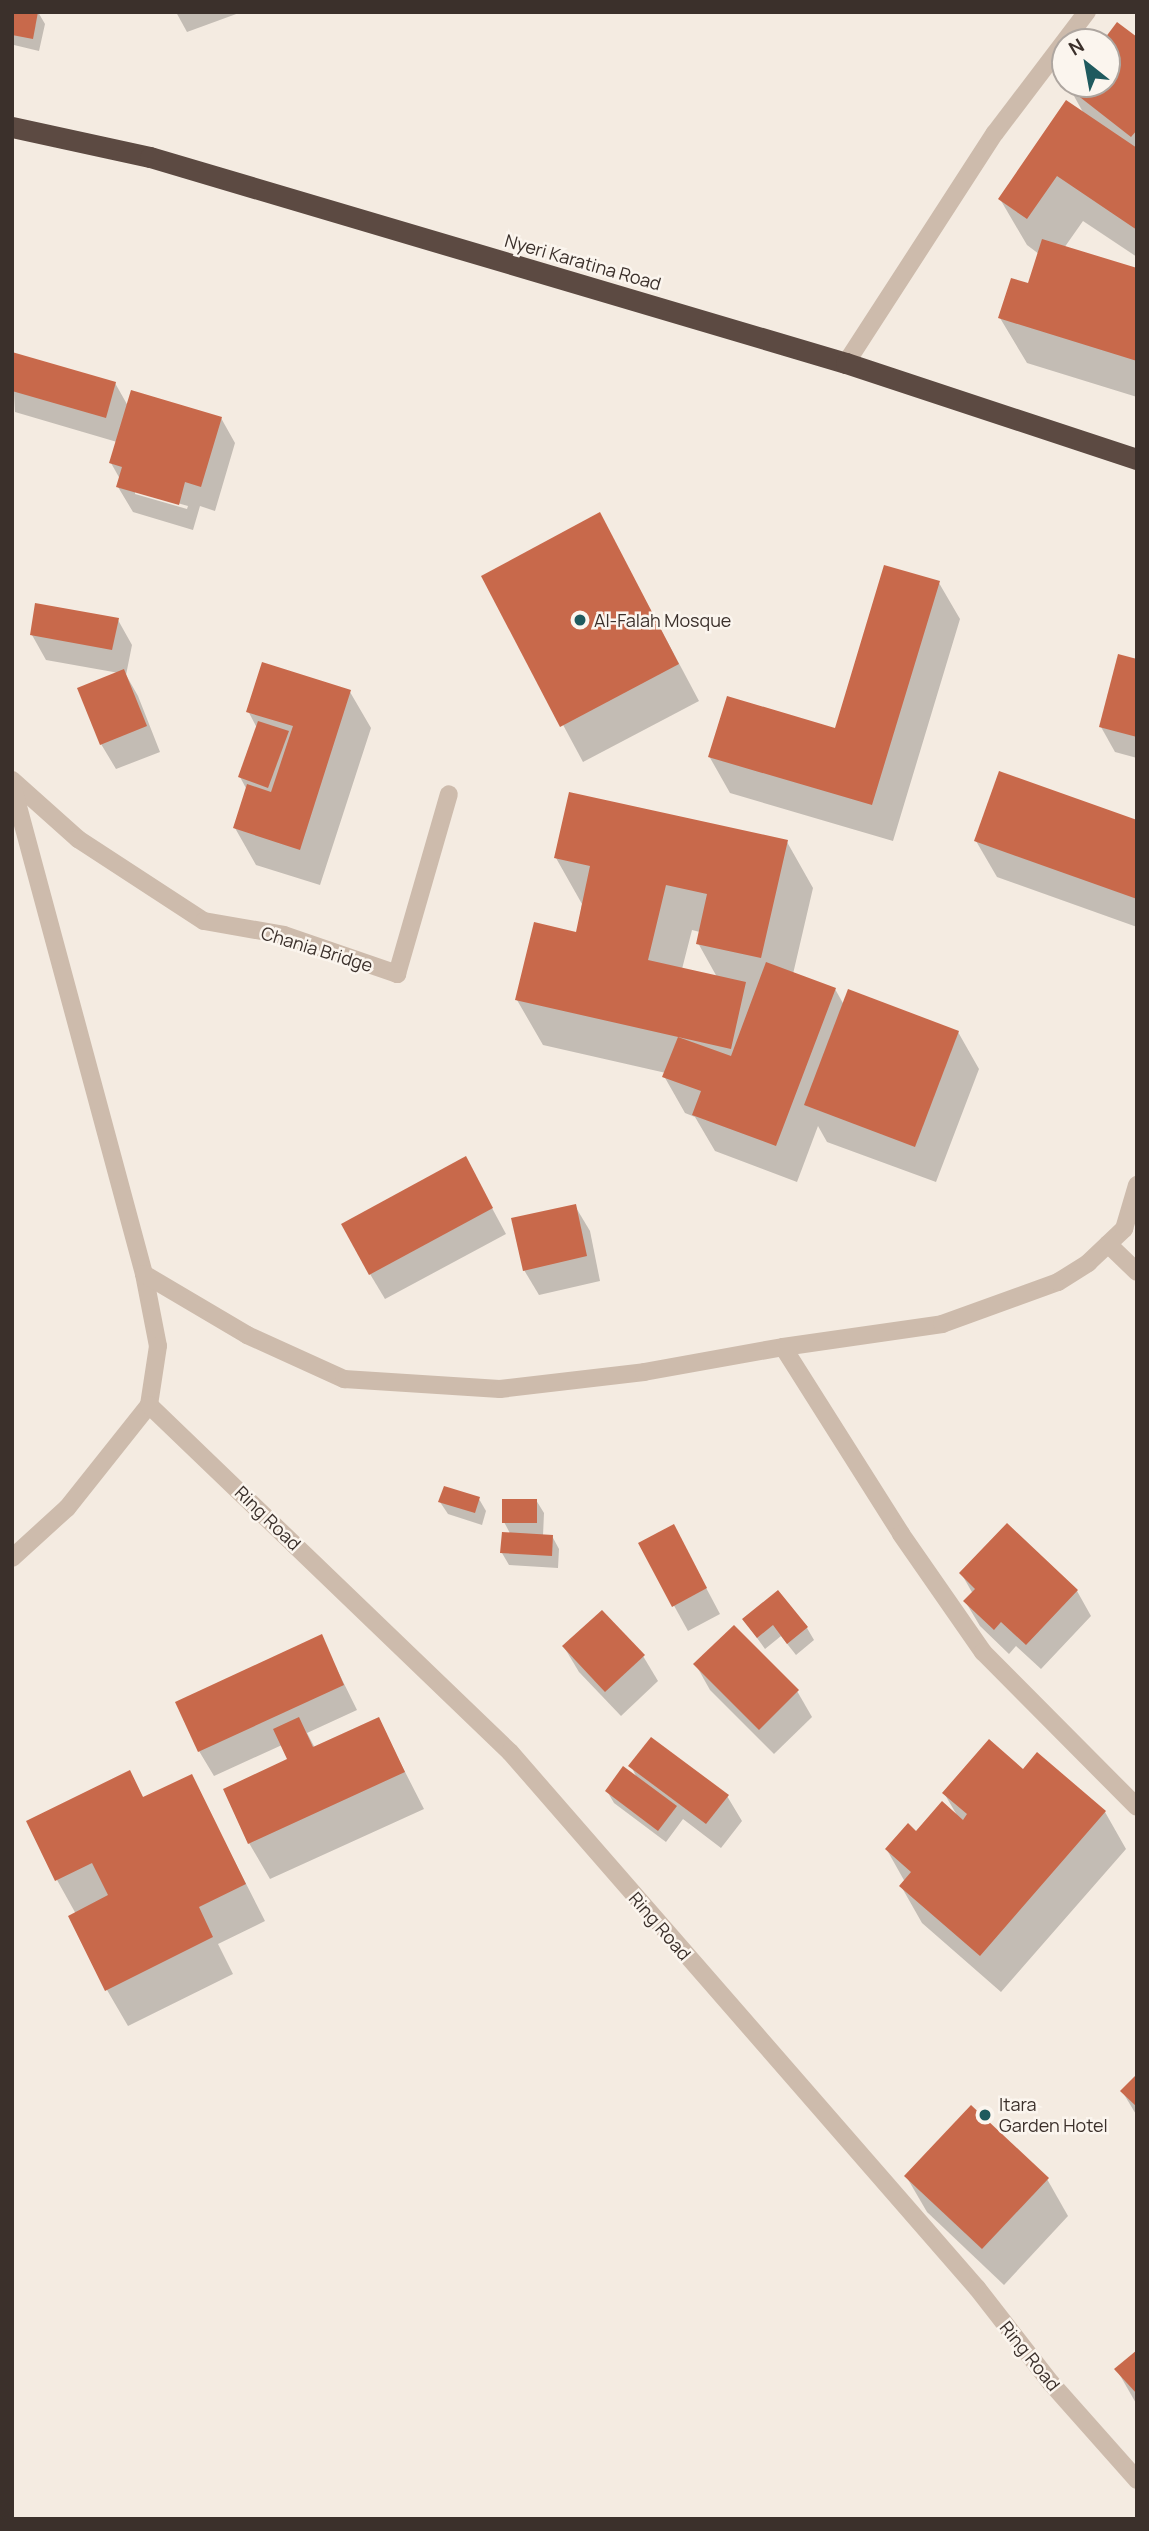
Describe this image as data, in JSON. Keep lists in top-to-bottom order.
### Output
{
  "streets": {
    "highway": ["Nyeri Karatina Road"],
    "street": ["Chania Bridge", "Ring Road"]
  },
  "places": ["Al-Falah Mosque", "Itara Garden Hotel"],
  "north": "top left"
}
